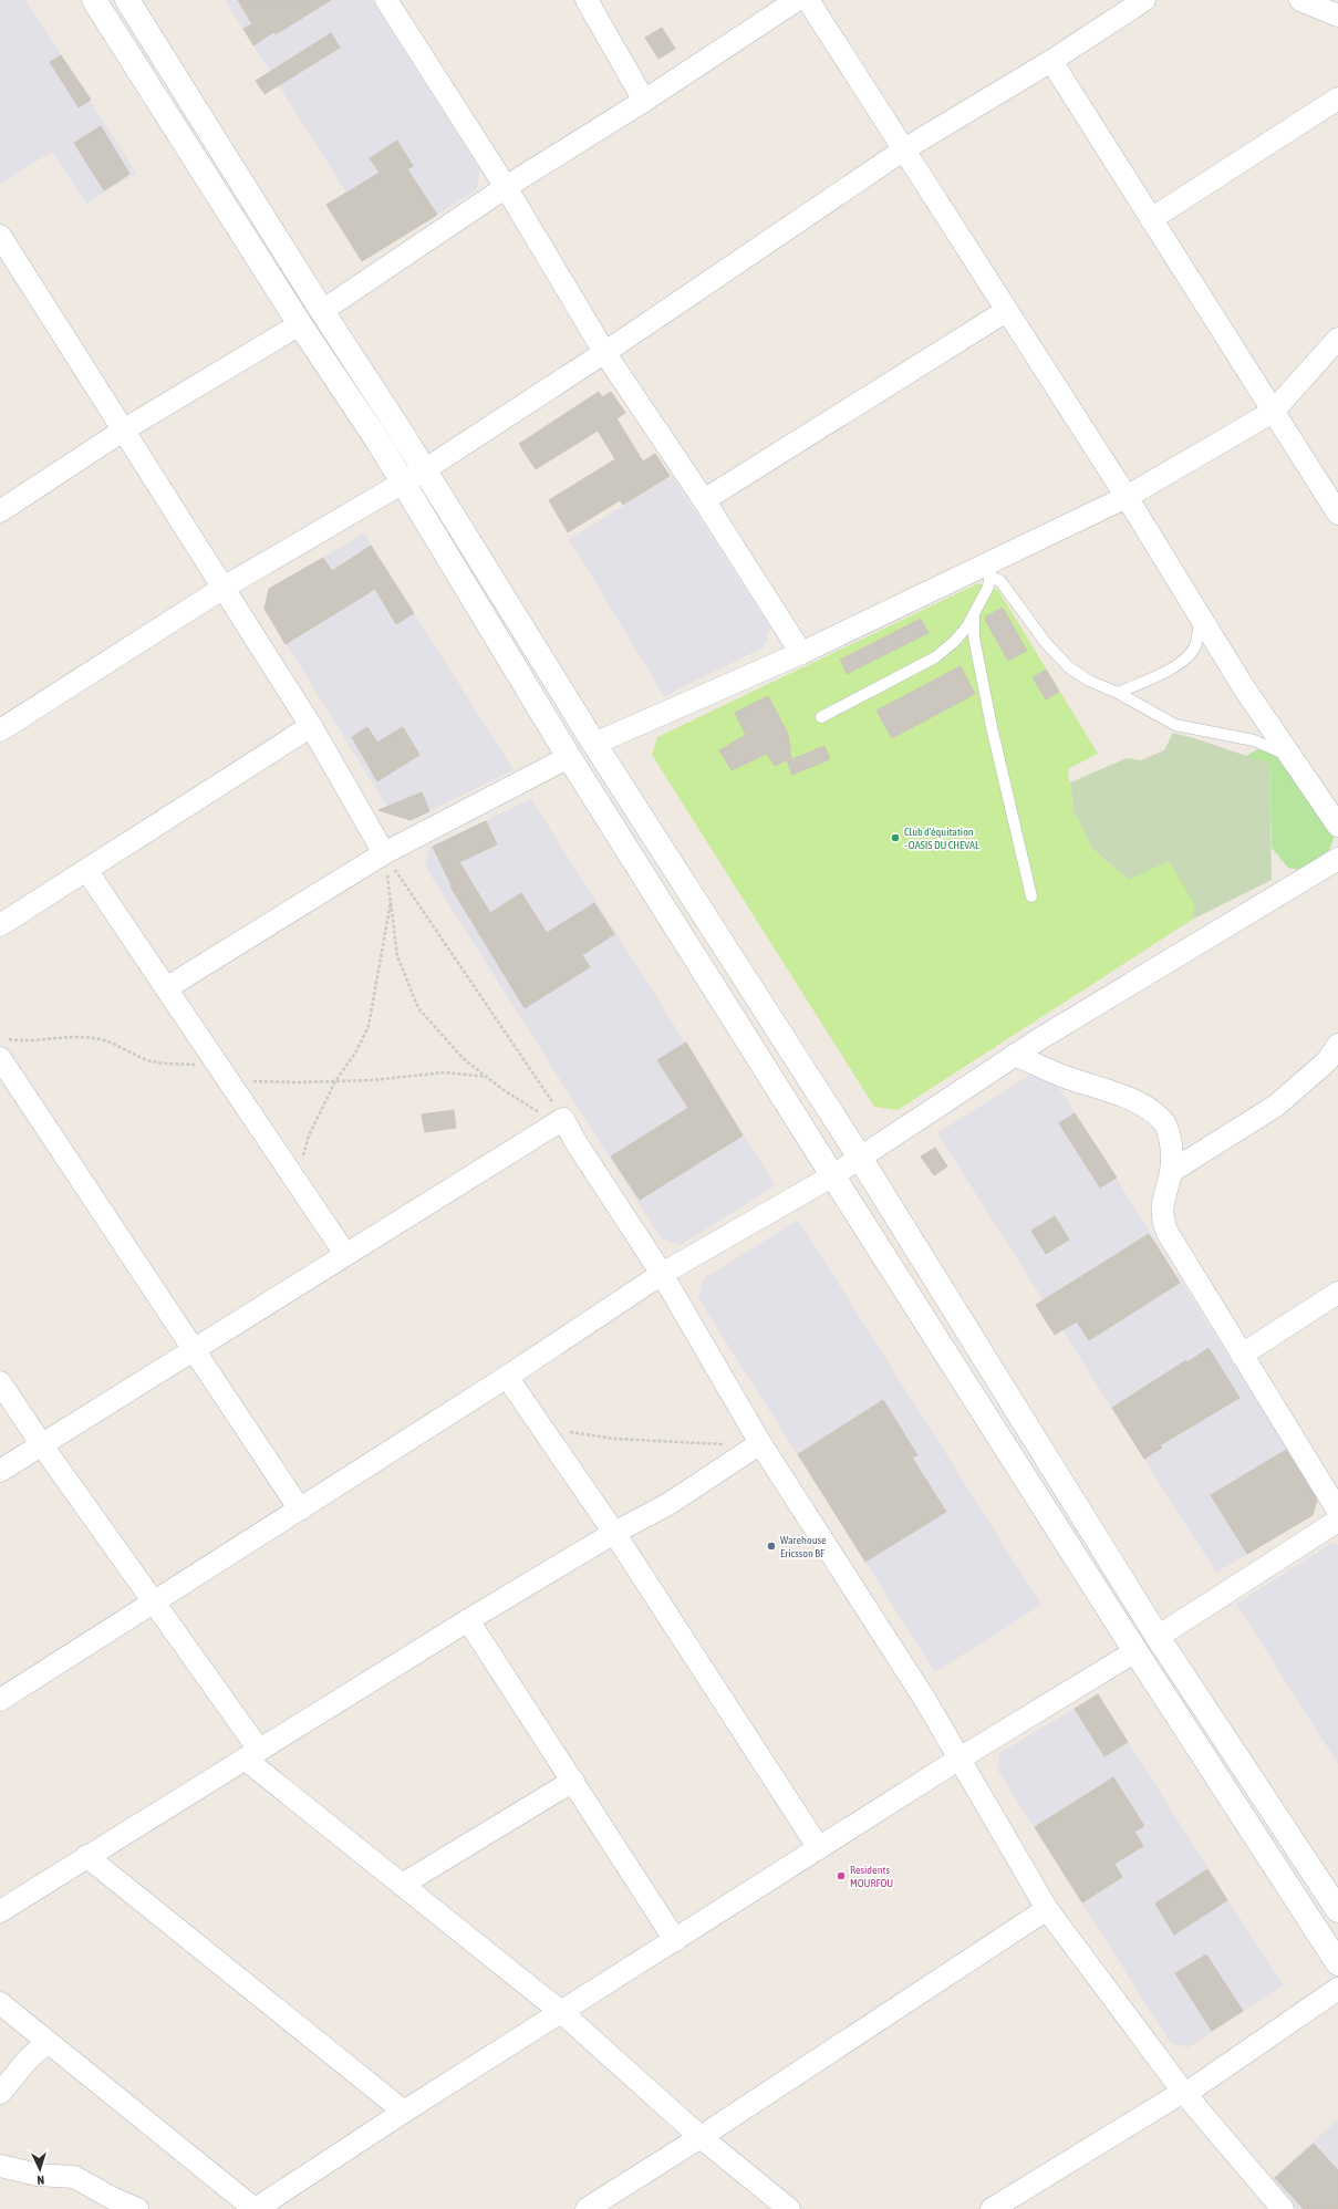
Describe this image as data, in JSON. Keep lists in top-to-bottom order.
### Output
{
  "places": ["Club d'équitation - OASIS DU CHEVAL", "Warehouse Ericsson BF", "Residents MOURFOU"],
  "north": "bottom"
}
